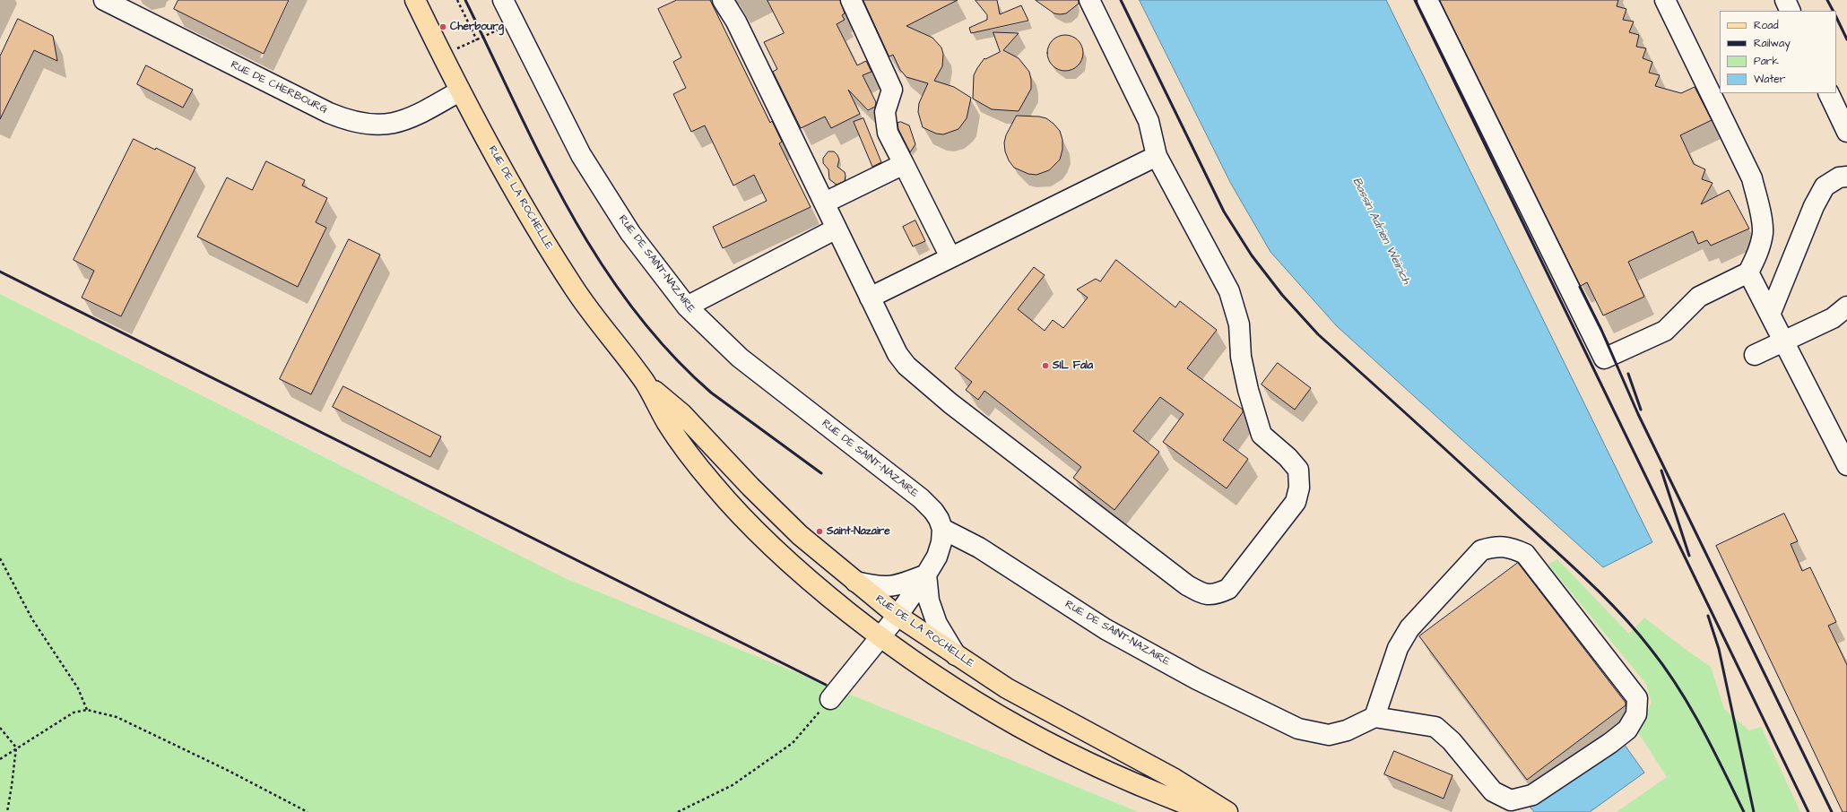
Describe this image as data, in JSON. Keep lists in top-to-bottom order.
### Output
{
  "streets": {
    "main road": ["RUE DE LA ROCHELLE"],
    "street": ["RUE DE CHERBOURG", "RUE DE SAINT-NAZAIRE"]
  },
  "crossings": [
    ["RUE DE CHERBOURG", "RUE DE LA ROCHELLE"]
  ],
  "water": ["Bassin Adrien Weirich"],
  "places": ["Cherbourg", "SIL Fala", "Saint-Nazaire"],
  "legend": [
    "Road",
    "Railway",
    "Park",
    "Water"
  ]
}
